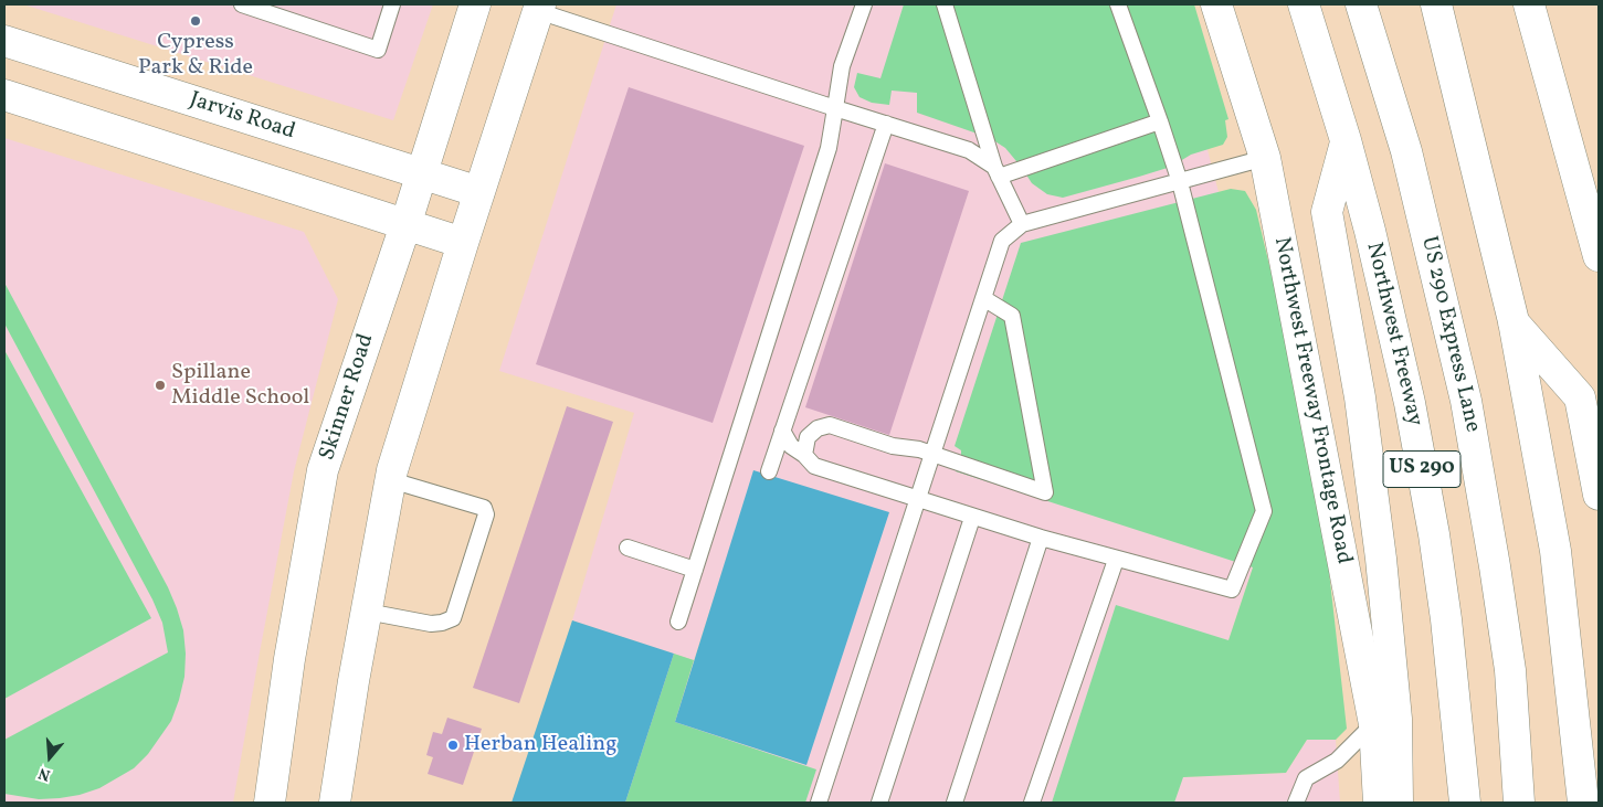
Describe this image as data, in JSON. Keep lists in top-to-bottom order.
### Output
{
  "streets": {
    "main road": [
      "Jarvis Road",
      "Northwest Freeway",
      "US 290 Express Lane",
      "Skinner Road",
      "Northwest Freeway Frontage Road",
      "US 290"
    ]
  },
  "crossings": [
    ["Jarvis Road", "Skinner Road"]
  ],
  "places": ["Cypress Park & Ride", "Spillane Middle School", "Herban Healing"],
  "north": "bottom"
}
